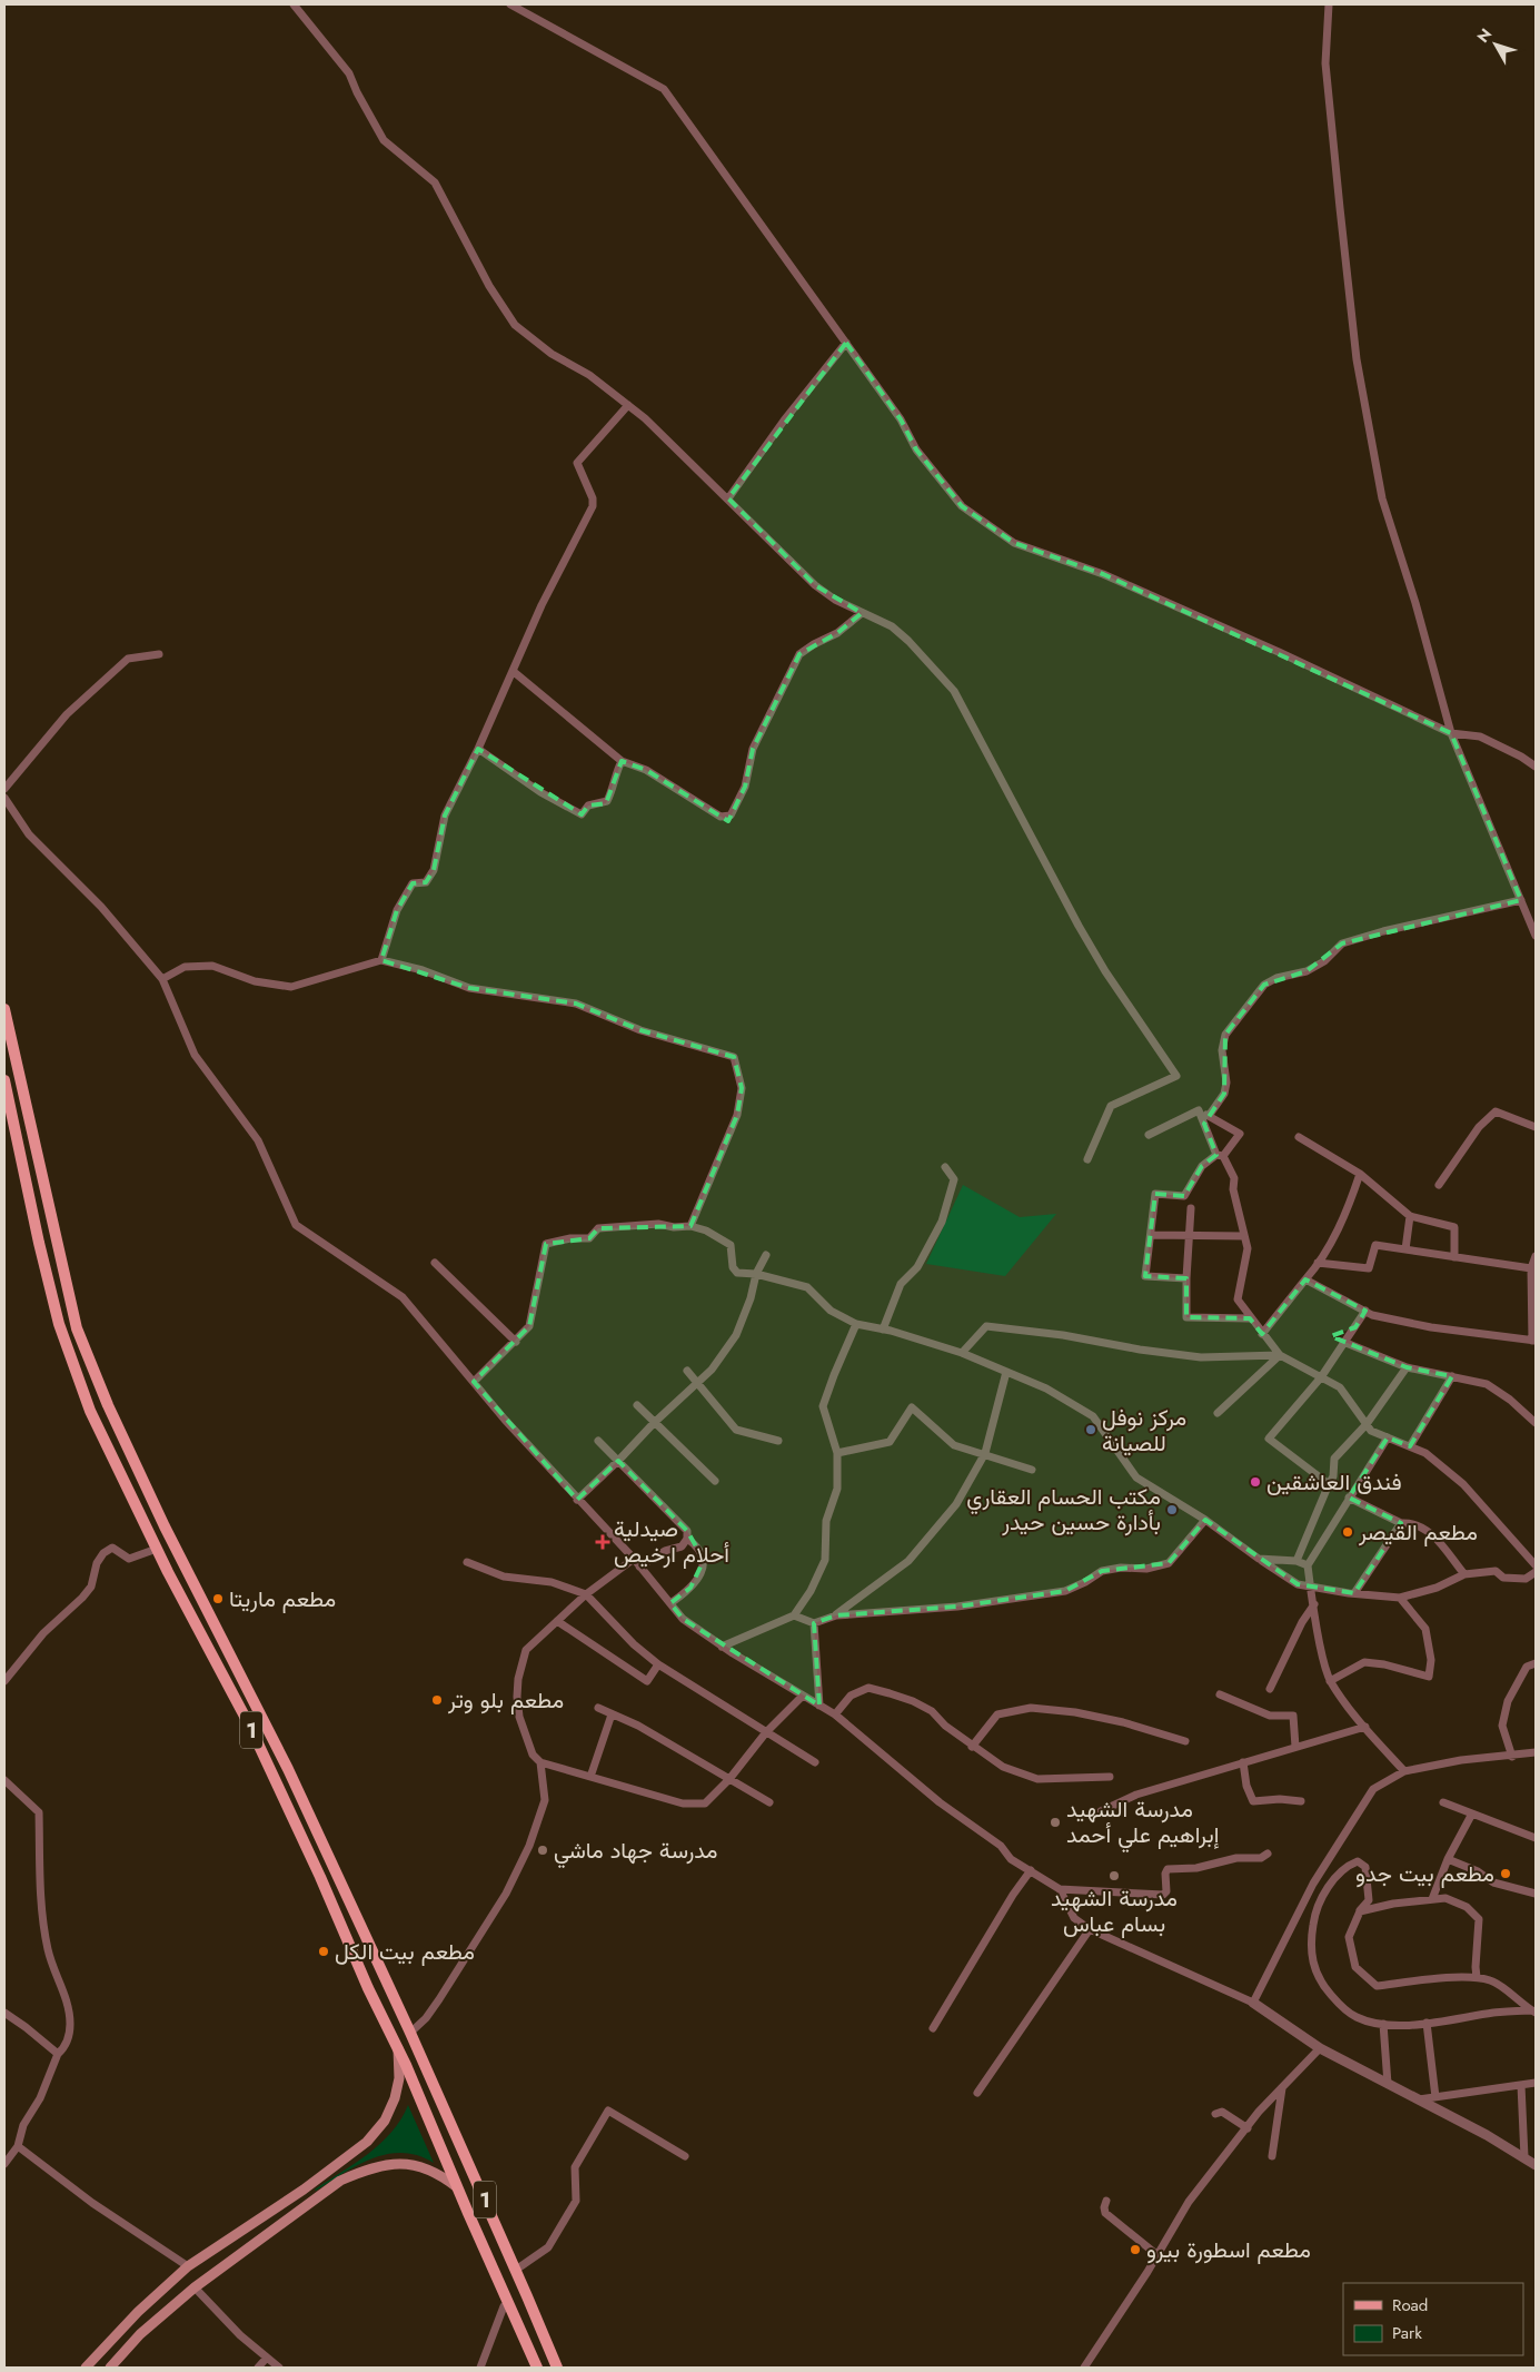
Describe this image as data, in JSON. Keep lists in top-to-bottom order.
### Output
{
  "streets": {
    "main road": ["1"]
  },
  "places": {
    "other": [
      "مركز نوفل للصيانة",
      "فندق العاشقين",
      "مكتب الحسام العقاري بأدارة حسين حيدر",
      "مطعم القيصر",
      "مطعم ماريتا",
      "مطعم بلو وتر",
      "مدرسة الشهيد إبراهيم علي أحمد",
      "مدرسة جهاد ماشي",
      "مطعم بيت جدو",
      "مدرسة الشهيد بسام عباس",
      "مطعم بيت الكل",
      "مطعم اسطورة بيرو"
    ],
    "health": ["صيدلية أحلام ارخيص"]
  },
  "legend": ["Road", "Park"],
  "north": "top left"
}
